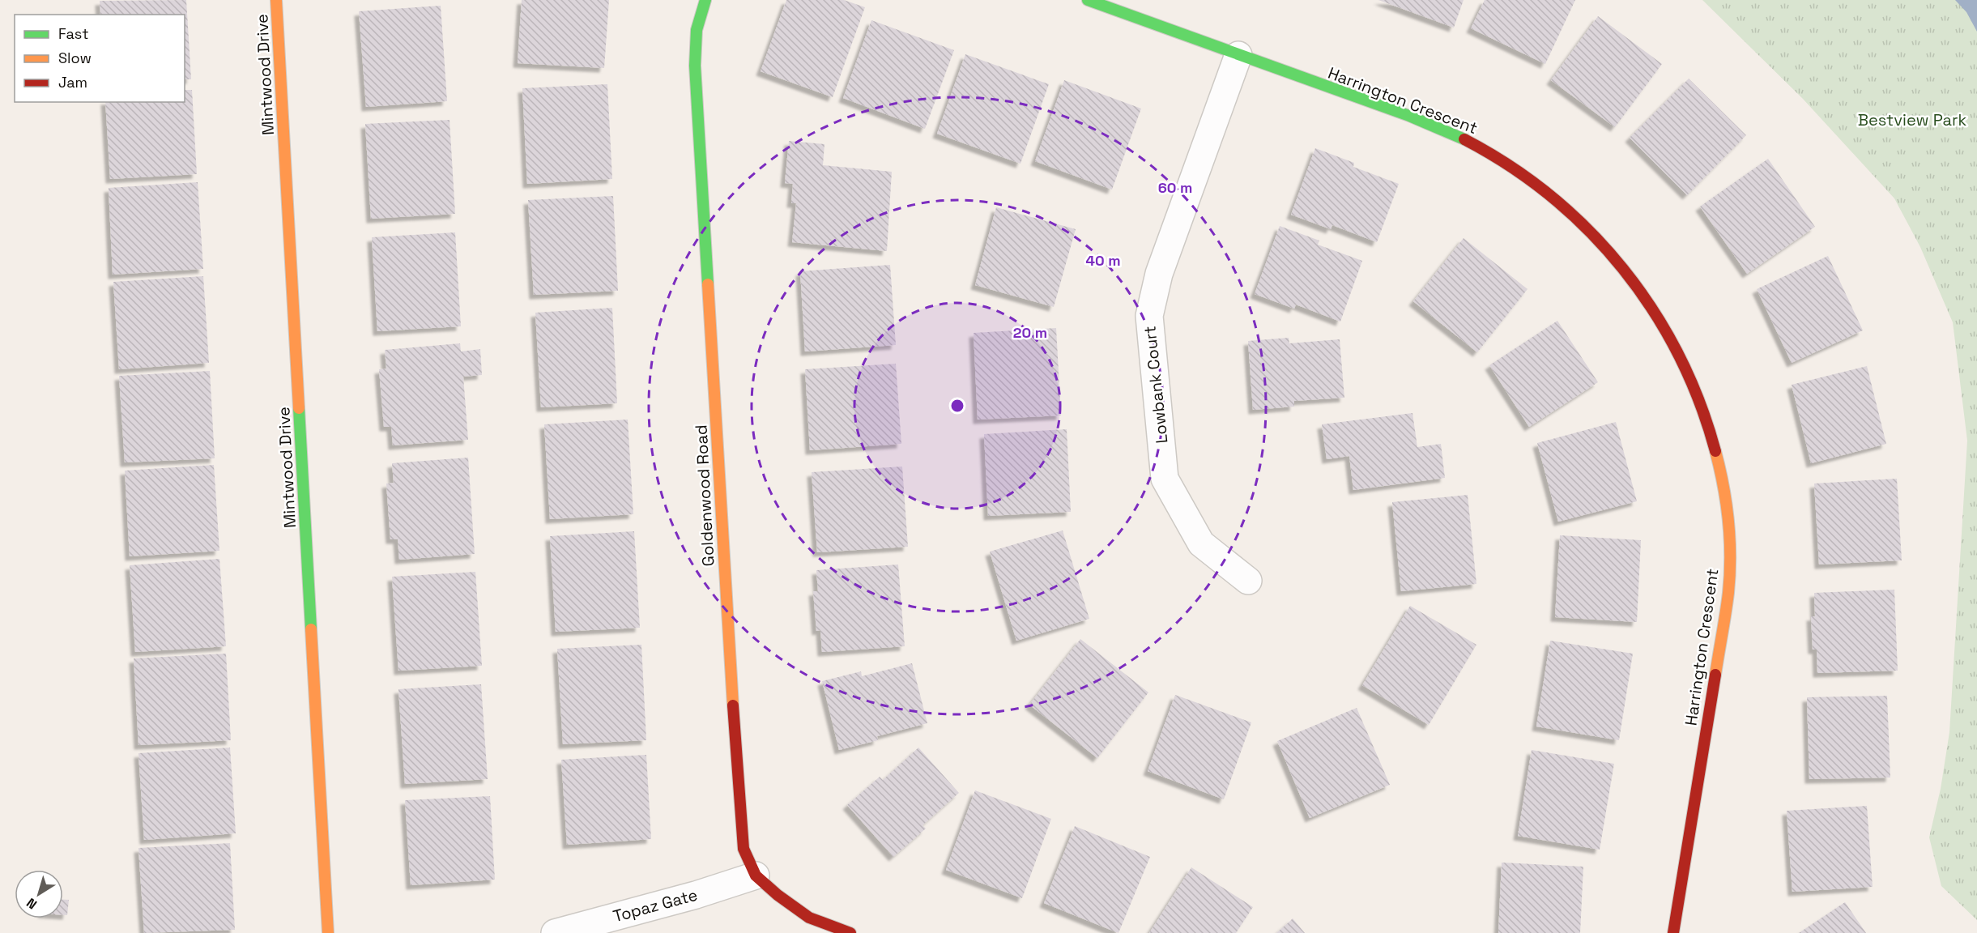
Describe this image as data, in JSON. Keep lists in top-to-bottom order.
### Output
{
  "streets": {
    "street": [
      "Mintwood Drive",
      "Harrington Crescent",
      "Lowbank Court",
      "Goldenwood Road",
      "Topaz Gate"
    ]
  },
  "crossings": [
    ["Harrington Crescent", "Lowbank Court"],
    ["Goldenwood Road", "Topaz Gate"]
  ],
  "parks": ["Bestview Park"],
  "legend": ["Fast", "Slow", "Jam"],
  "north": "bottom left",
  "rings": ["60 m", "40 m", "20 m"]
}
